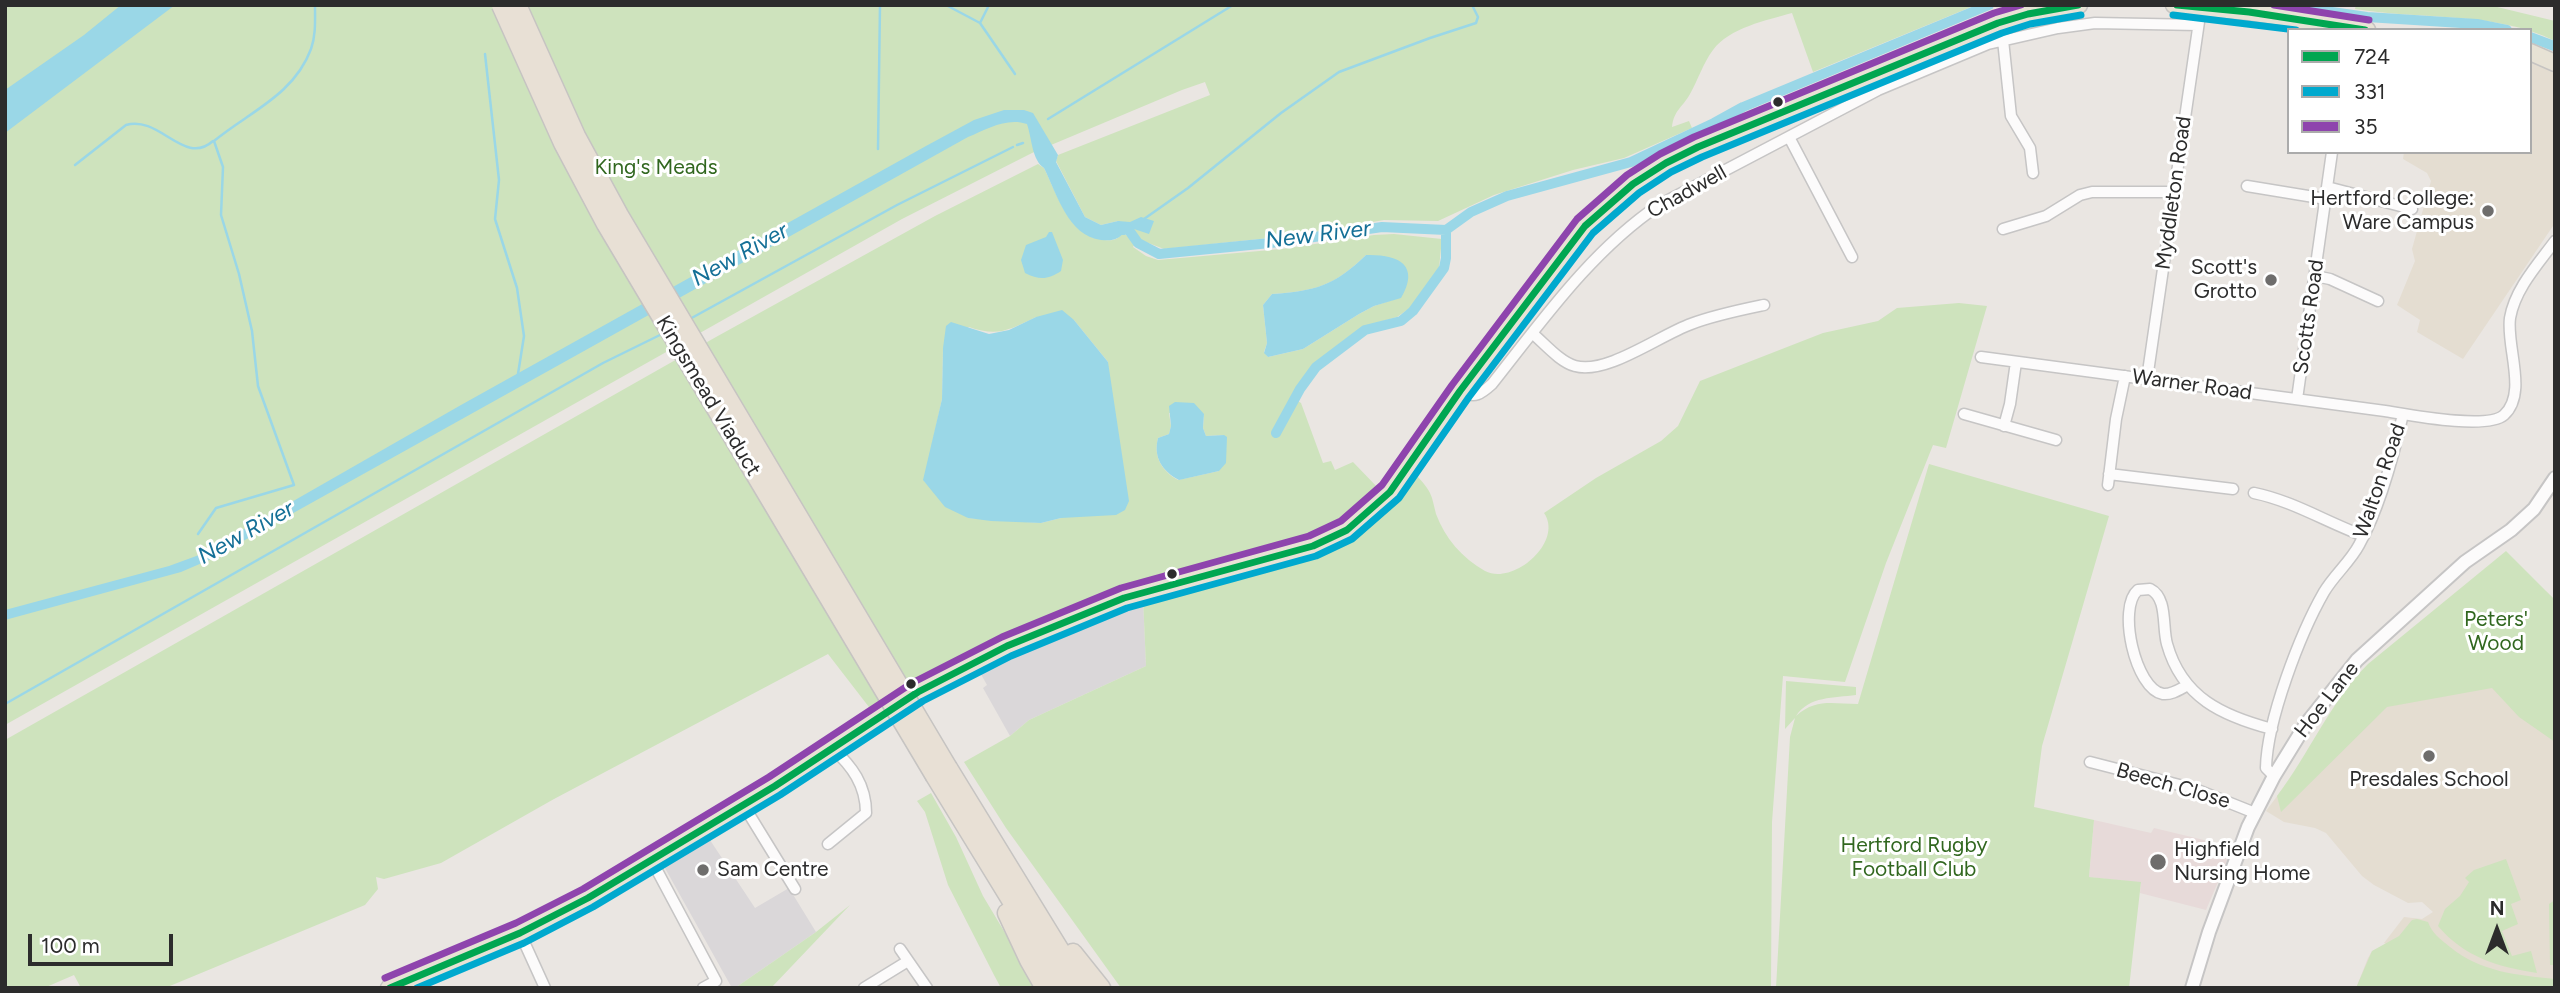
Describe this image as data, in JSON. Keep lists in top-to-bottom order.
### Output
{
  "streets": {
    "highway": ["Kingsmead Viaduct"],
    "street": [
      "Chadwell",
      "Myddleton Road",
      "Scotts Road",
      "Warner Road",
      "Walton Road",
      "Hoe Lane",
      "Beech Close"
    ]
  },
  "crossings": [
    ["Chadwell", "Myddleton Road"],
    ["Myddleton Road", "Warner Road"],
    ["Scotts Road", "Warner Road"],
    ["Warner Road", "Walton Road"],
    ["Walton Road", "Hoe Lane"],
    ["Hoe Lane", "Beech Close"]
  ],
  "water": ["New River"],
  "parks": ["King's Meads", "Peters' Wood", "Hertford Rugby Football Club"],
  "places": [
    "Hertford College: Ware Campus",
    "Scott's Grotto",
    "Presdales School",
    "Highfield Nursing Home",
    "Sam Centre"
  ],
  "lines": ["transit line 724", "transit line 35", "transit line 331"],
  "legend": ["724", "331", "35"],
  "scale_bar": "100 m",
  "north": "top"
}
